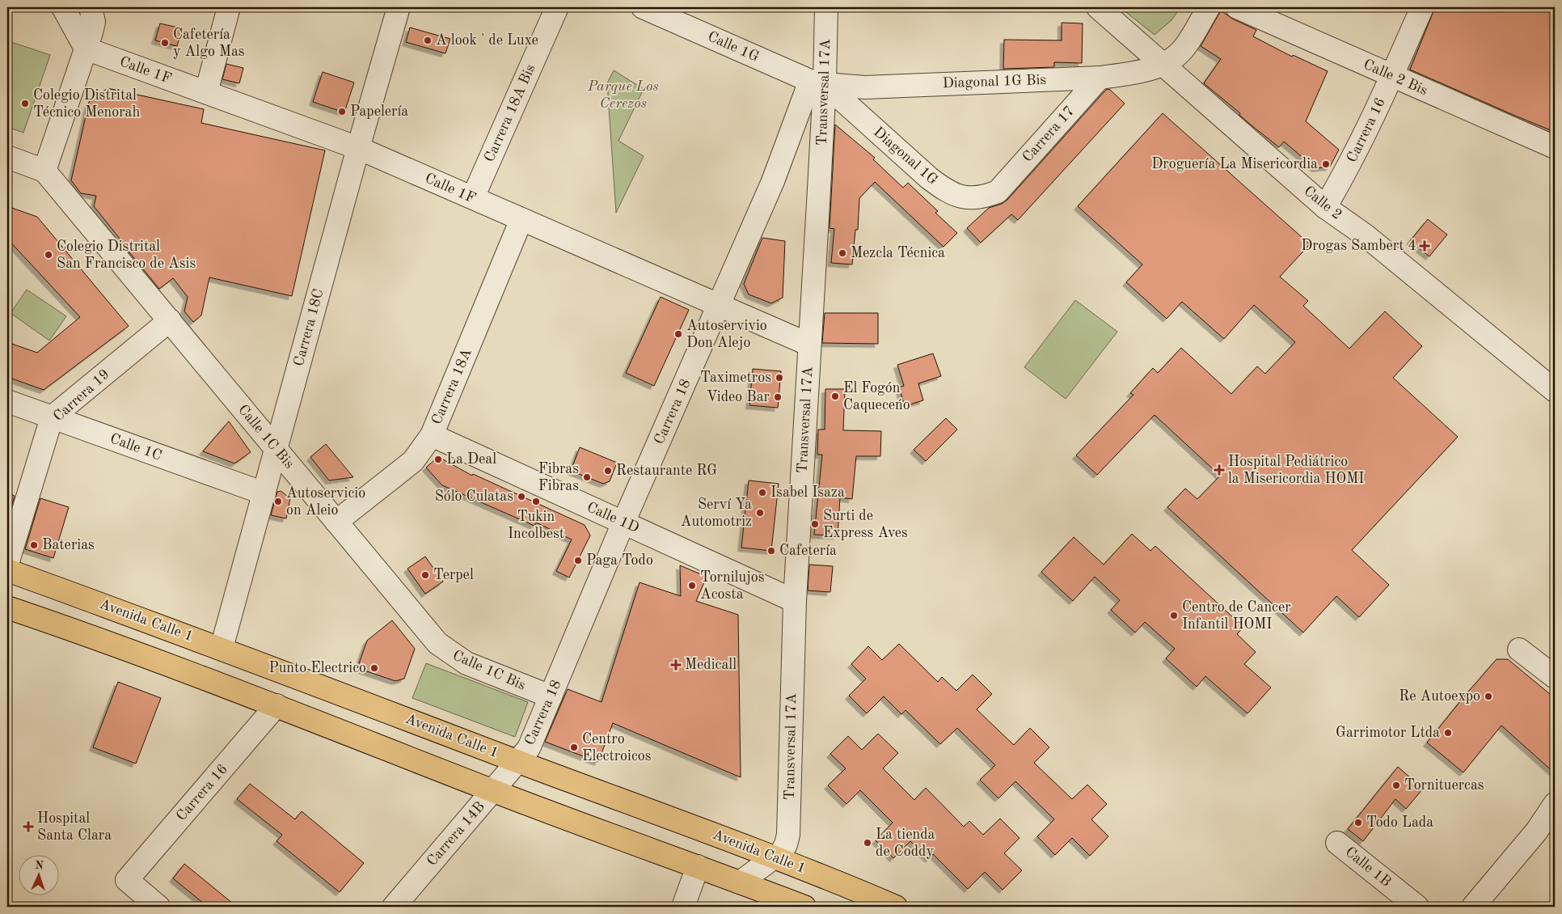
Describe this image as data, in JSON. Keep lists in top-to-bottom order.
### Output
{
  "streets": {
    "main road": ["Avenida Calle 1"],
    "street": [
      "Calle 1G",
      "Calle 1F",
      "Calle 2 Bis",
      "Diagonal 1G Bis",
      "Transversal 17A",
      "Carrera 18A Bis",
      "Carrera 16",
      "Carrera 17",
      "Diagonal 1G",
      "Calle 2",
      "Carrera 18C",
      "Carrera 18A",
      "Carrera 19",
      "Carrera 18",
      "Calle 1C Bis",
      "Calle 1C",
      "Calle 1D",
      "Carrera 14B",
      "Calle 1B"
    ]
  },
  "crossings": [
    ["Calle 1G", "Diagonal 1G Bis"],
    ["Calle 1G", "Transversal 17A"],
    ["Calle 1G", "Diagonal 1G"],
    ["Calle 1G", "Carrera 18"],
    ["Calle 1F", "Transversal 17A"],
    ["Calle 1F", "Carrera 18A Bis"],
    ["Calle 1F", "Carrera 18C"],
    ["Calle 1F", "Carrera 18A"],
    ["Calle 1F", "Carrera 18"],
    ["Calle 2 Bis", "Carrera 16"],
    ["Diagonal 1G Bis", "Transversal 17A"],
    ["Diagonal 1G Bis", "Carrera 17"],
    ["Diagonal 1G Bis", "Diagonal 1G"],
    ["Diagonal 1G Bis", "Calle 2"],
    ["Diagonal 1G Bis", "Carrera 18"],
    ["Transversal 17A", "Diagonal 1G"],
    ["Transversal 17A", "Carrera 18"],
    ["Transversal 17A", "Calle 1D"],
    ["Transversal 17A", "Avenida Calle 1"],
    ["Carrera 16", "Calle 2"],
    ["Carrera 17", "Diagonal 1G"],
    ["Diagonal 1G", "Carrera 18"],
    ["Carrera 18C", "Calle 1C Bis"],
    ["Carrera 18C", "Calle 1C"],
    ["Carrera 18C", "Avenida Calle 1"],
    ["Carrera 18A", "Calle 1C Bis"],
    ["Carrera 18A", "Calle 1D"],
    ["Carrera 19", "Calle 1C Bis"],
    ["Carrera 19", "Calle 1C"],
    ["Carrera 18", "Calle 1C Bis"],
    ["Carrera 18", "Calle 1D"],
    ["Carrera 18", "Avenida Calle 1"],
    ["Carrera 18", "Carrera 14B"],
    ["Avenida Calle 1", "Carrera 14B"]
  ],
  "parks": ["Parque Los Cerezos"],
  "places": {
    "other": [
      "A look ' de Luxe",
      "Cafetería y Algo Mas",
      "Colegio Distrital Técnico Menorah",
      "Papelería",
      "Droguería La Misericordia",
      "Mezcla Técnica",
      "Colegio Distrital San Francisco de Asis",
      "Autoservivio Don Alejo",
      "Taximetros",
      "El Fogón Caqueceńo",
      "Video Bar",
      "La Deal",
      "Restaurante RG",
      "Fibras Fibras",
      "Isabel Isaza",
      "Sólo Culatas",
      "Autoservicio on Aleio",
      "Tukin Incolbest",
      "Serví Ya Automotriz",
      "Surti de Express Aves",
      "Baterias",
      "Cafetería",
      "Paga Todo",
      "Terpel",
      "Tornilujos Acosta",
      "Centro de Cancer Infantil HOMI",
      "Punto Electrico",
      "Re Autoexpo",
      "Garrimotor Ltda",
      "Centro Electroicos",
      "Tornituercas",
      "Todo Lada",
      "La tienda de Coddy"
    ],
    "health": [
      "Drogas Sambert 4",
      "Hospital Pediátrico la Misericordia HOMI",
      "Medicall",
      "Hospital Santa Clara"
    ]
  },
  "north": "top"
}
